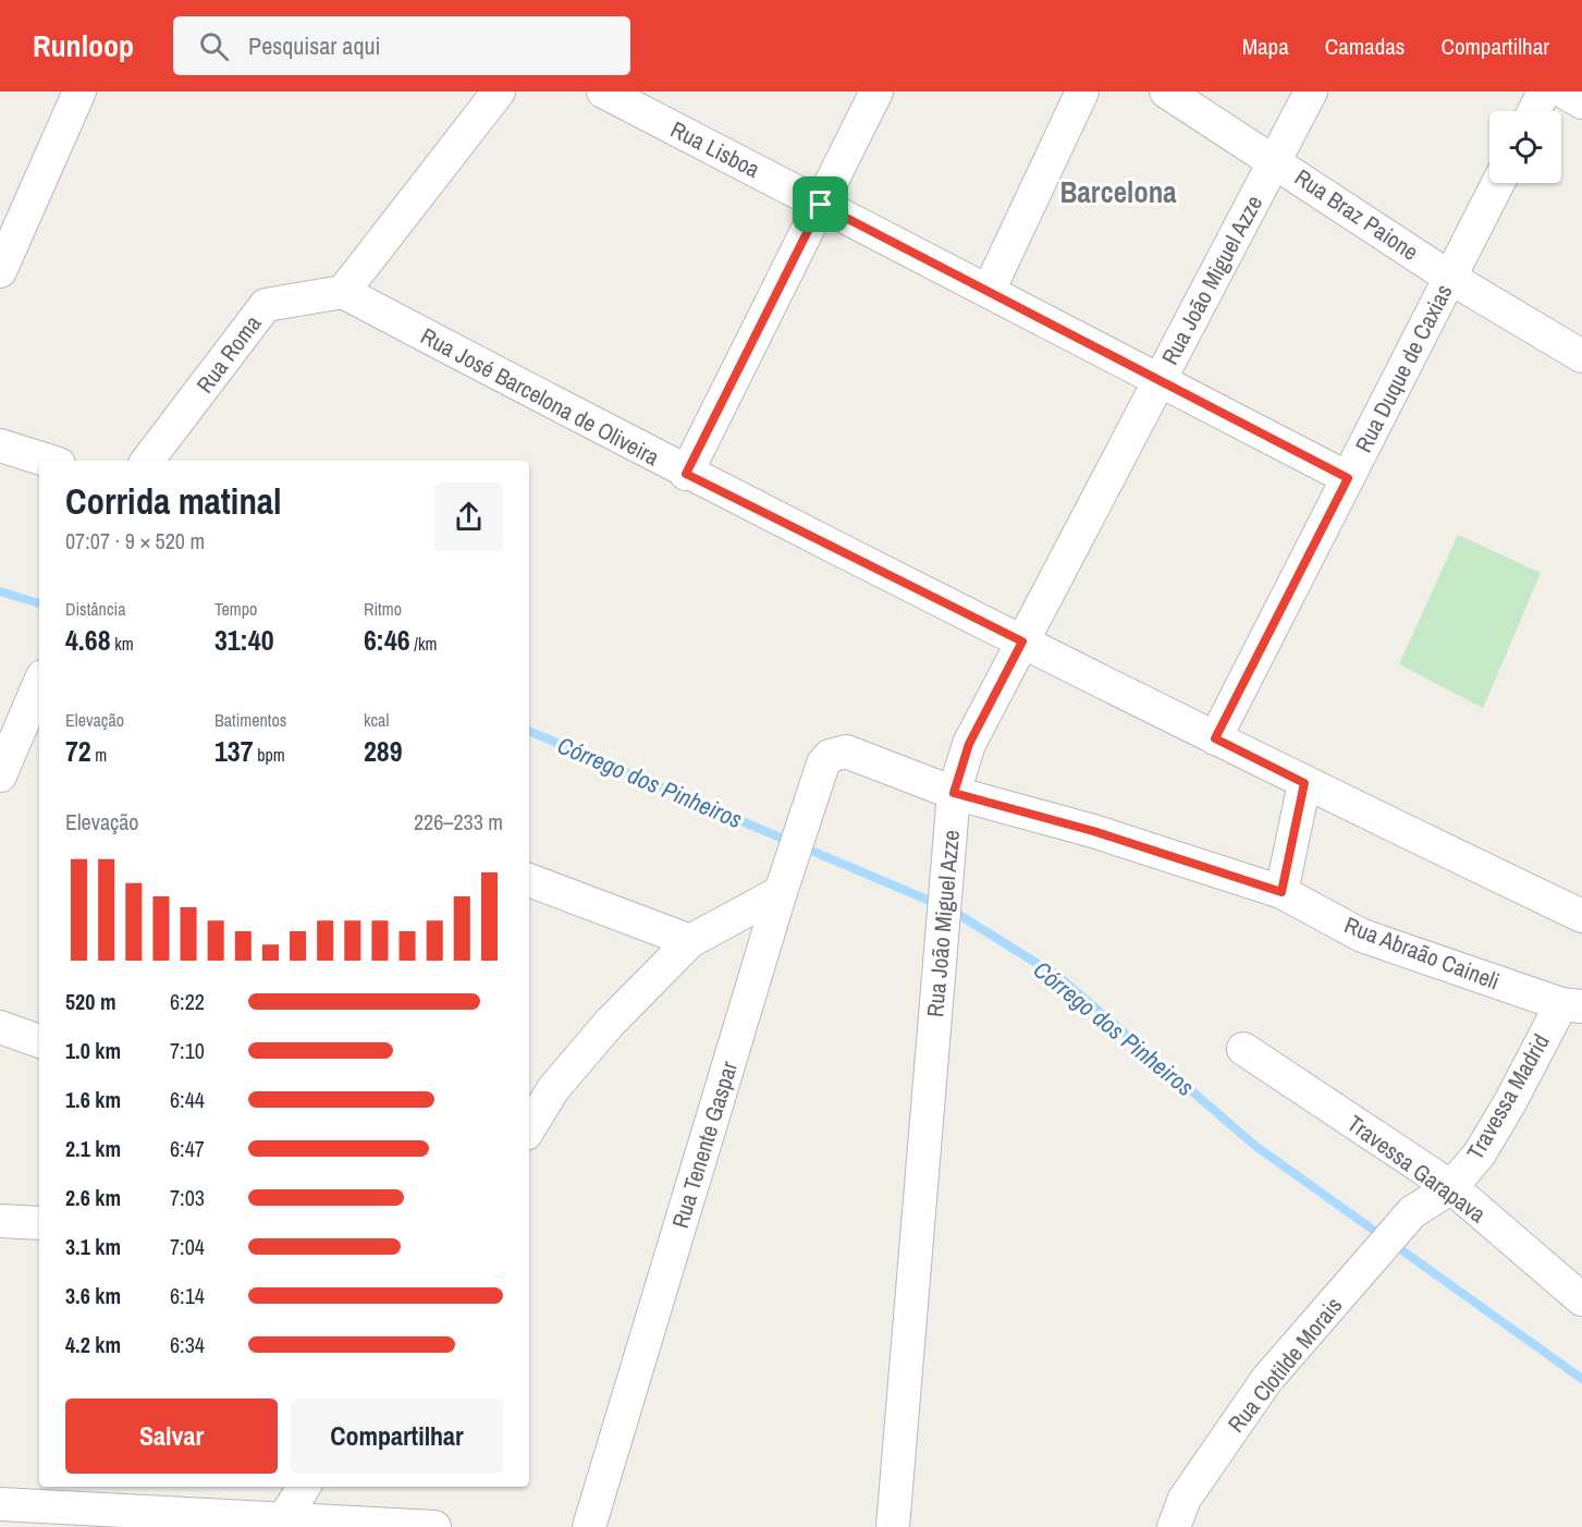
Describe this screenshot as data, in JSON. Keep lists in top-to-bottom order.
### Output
{
  "streets": {
    "street": [
      "Rua Lisboa",
      "Rua Braz Paione",
      "Rua João Miguel Azze",
      "Rua Roma",
      "Rua Duque de Caxias",
      "Rua José Barcelona de Oliveira",
      "Rua Abraão Caineli",
      "Travessa Madrid",
      "Rua Tenente Gaspar",
      "Travessa Garapava",
      "Rua Clotilde Morais"
    ]
  },
  "crossings": [
    ["Rua Lisboa", "Rua João Miguel Azze"],
    ["Rua Lisboa", "Rua Duque de Caxias"],
    ["Rua Braz Paione", "Rua João Miguel Azze"],
    ["Rua Braz Paione", "Rua Duque de Caxias"],
    ["Rua João Miguel Azze", "Rua José Barcelona de Oliveira"],
    ["Rua João Miguel Azze", "Rua Abraão Caineli"],
    ["Rua Roma", "Rua José Barcelona de Oliveira"],
    ["Rua Duque de Caxias", "Rua José Barcelona de Oliveira"],
    ["Rua Abraão Caineli", "Travessa Madrid"],
    ["Rua Abraão Caineli", "Rua Tenente Gaspar"],
    ["Travessa Madrid", "Travessa Garapava"],
    ["Travessa Madrid", "Rua Clotilde Morais"]
  ],
  "districts": ["Barcelona"],
  "water": ["Córrego dos Pinheiros"],
  "page": {
    "header": "Runloop",
    "search": "Pesquisar aqui",
    "nav": ["Mapa", "Camadas", "Compartilhar"],
    "heading": ["Corrida matinal", "07:07 · 9 × 520 m"],
    "stats": [
      ["Distância", "4.68 km"],
      ["Tempo", "31:40"],
      ["Ritmo", "6:46 /km"],
      ["Elevação", "72 m"],
      ["Batimentos", "137 bpm"],
      ["kcal", "289"]
    ],
    "chart": ["Elevação", "226–233 m"],
    "list": [
      {
        "name": "520 m",
        "note": "6:22"
      },
      {
        "name": "1.0 km",
        "note": "7:10"
      },
      {
        "name": "1.6 km",
        "note": "6:44"
      },
      {
        "name": "2.1 km",
        "note": "6:47"
      },
      {
        "name": "2.6 km",
        "note": "7:03"
      },
      {
        "name": "3.1 km",
        "note": "7:04"
      },
      {
        "name": "3.6 km",
        "note": "6:14"
      },
      {
        "name": "4.2 km",
        "note": "6:34"
      }
    ],
    "buttons": ["Salvar", "Compartilhar"]
  }
}
